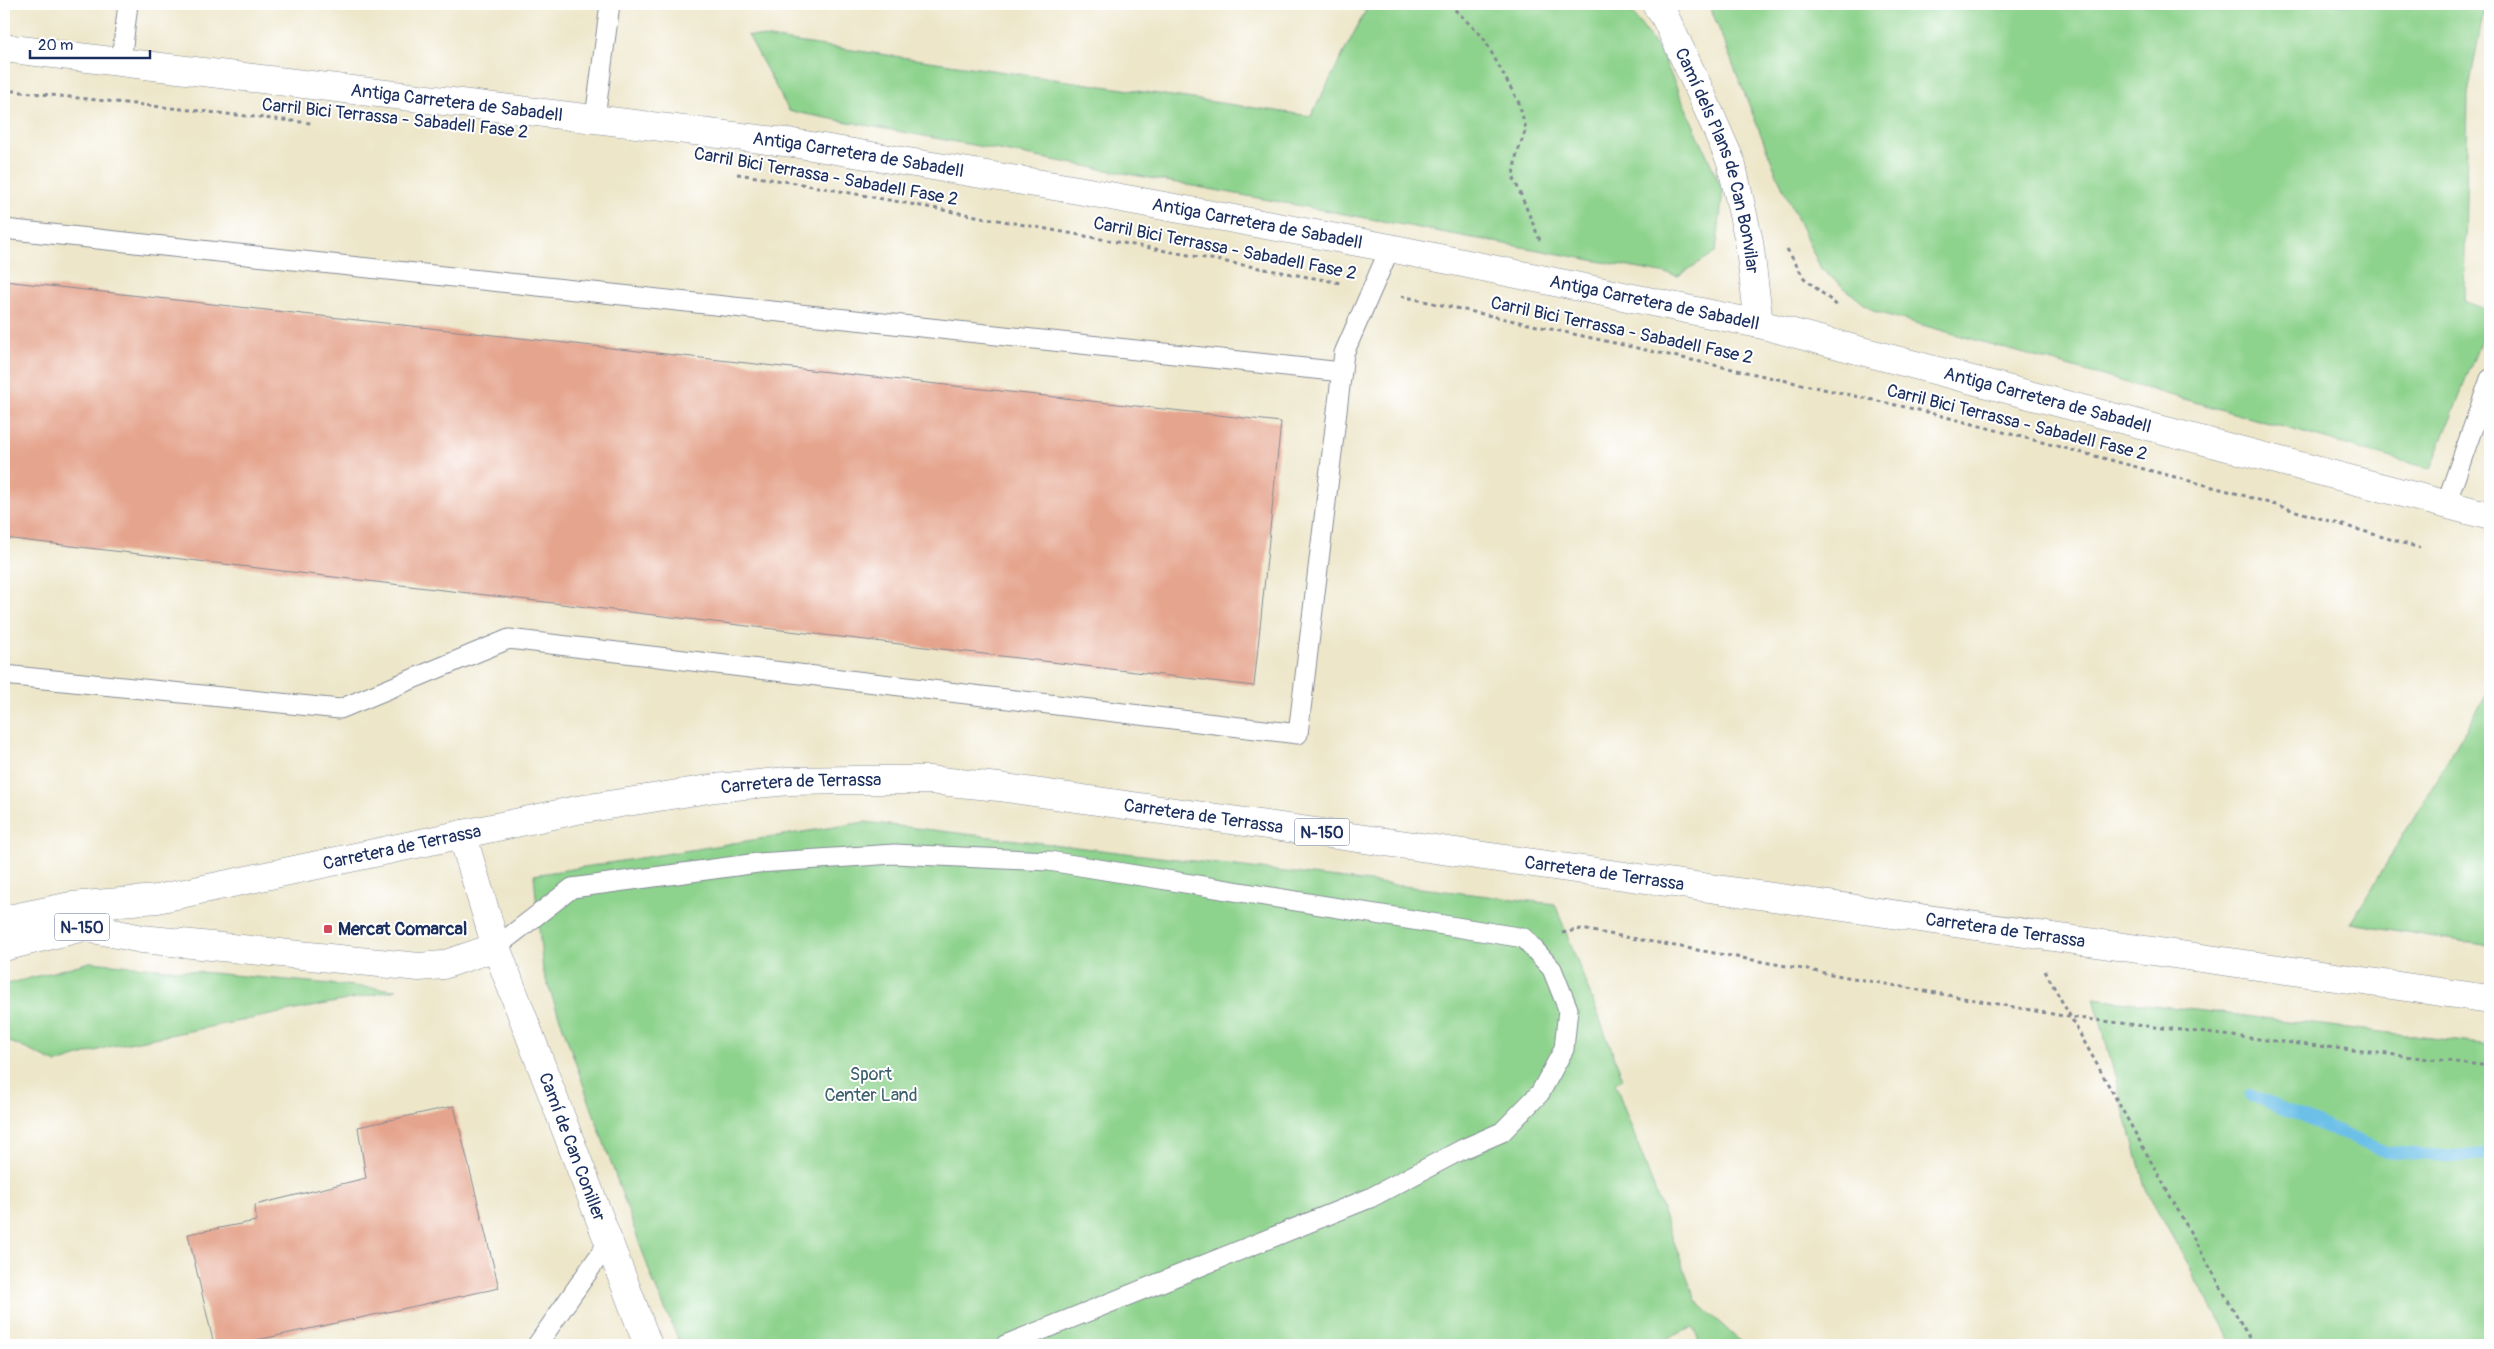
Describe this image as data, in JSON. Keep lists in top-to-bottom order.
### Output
{
  "streets": {
    "street": [
      "Antiga Carretera de Sabadell",
      "Camí dels Plans de Can Bonvilar",
      "Carretera de Terrassa",
      "N-150",
      "Camí de Can Coniller"
    ],
    "path": ["Carril Bici Terrassa - Sabadell Fase 2"]
  },
  "crossings": [
    ["Antiga Carretera de Sabadell", "Camí dels Plans de Can Bonvilar"],
    ["Carretera de Terrassa", "Camí de Can Coniller"]
  ],
  "parks": ["Sport Center Land"],
  "places": {
    "transit": ["Mercat Comarcal"]
  },
  "scale_bar": "20 m"
}
